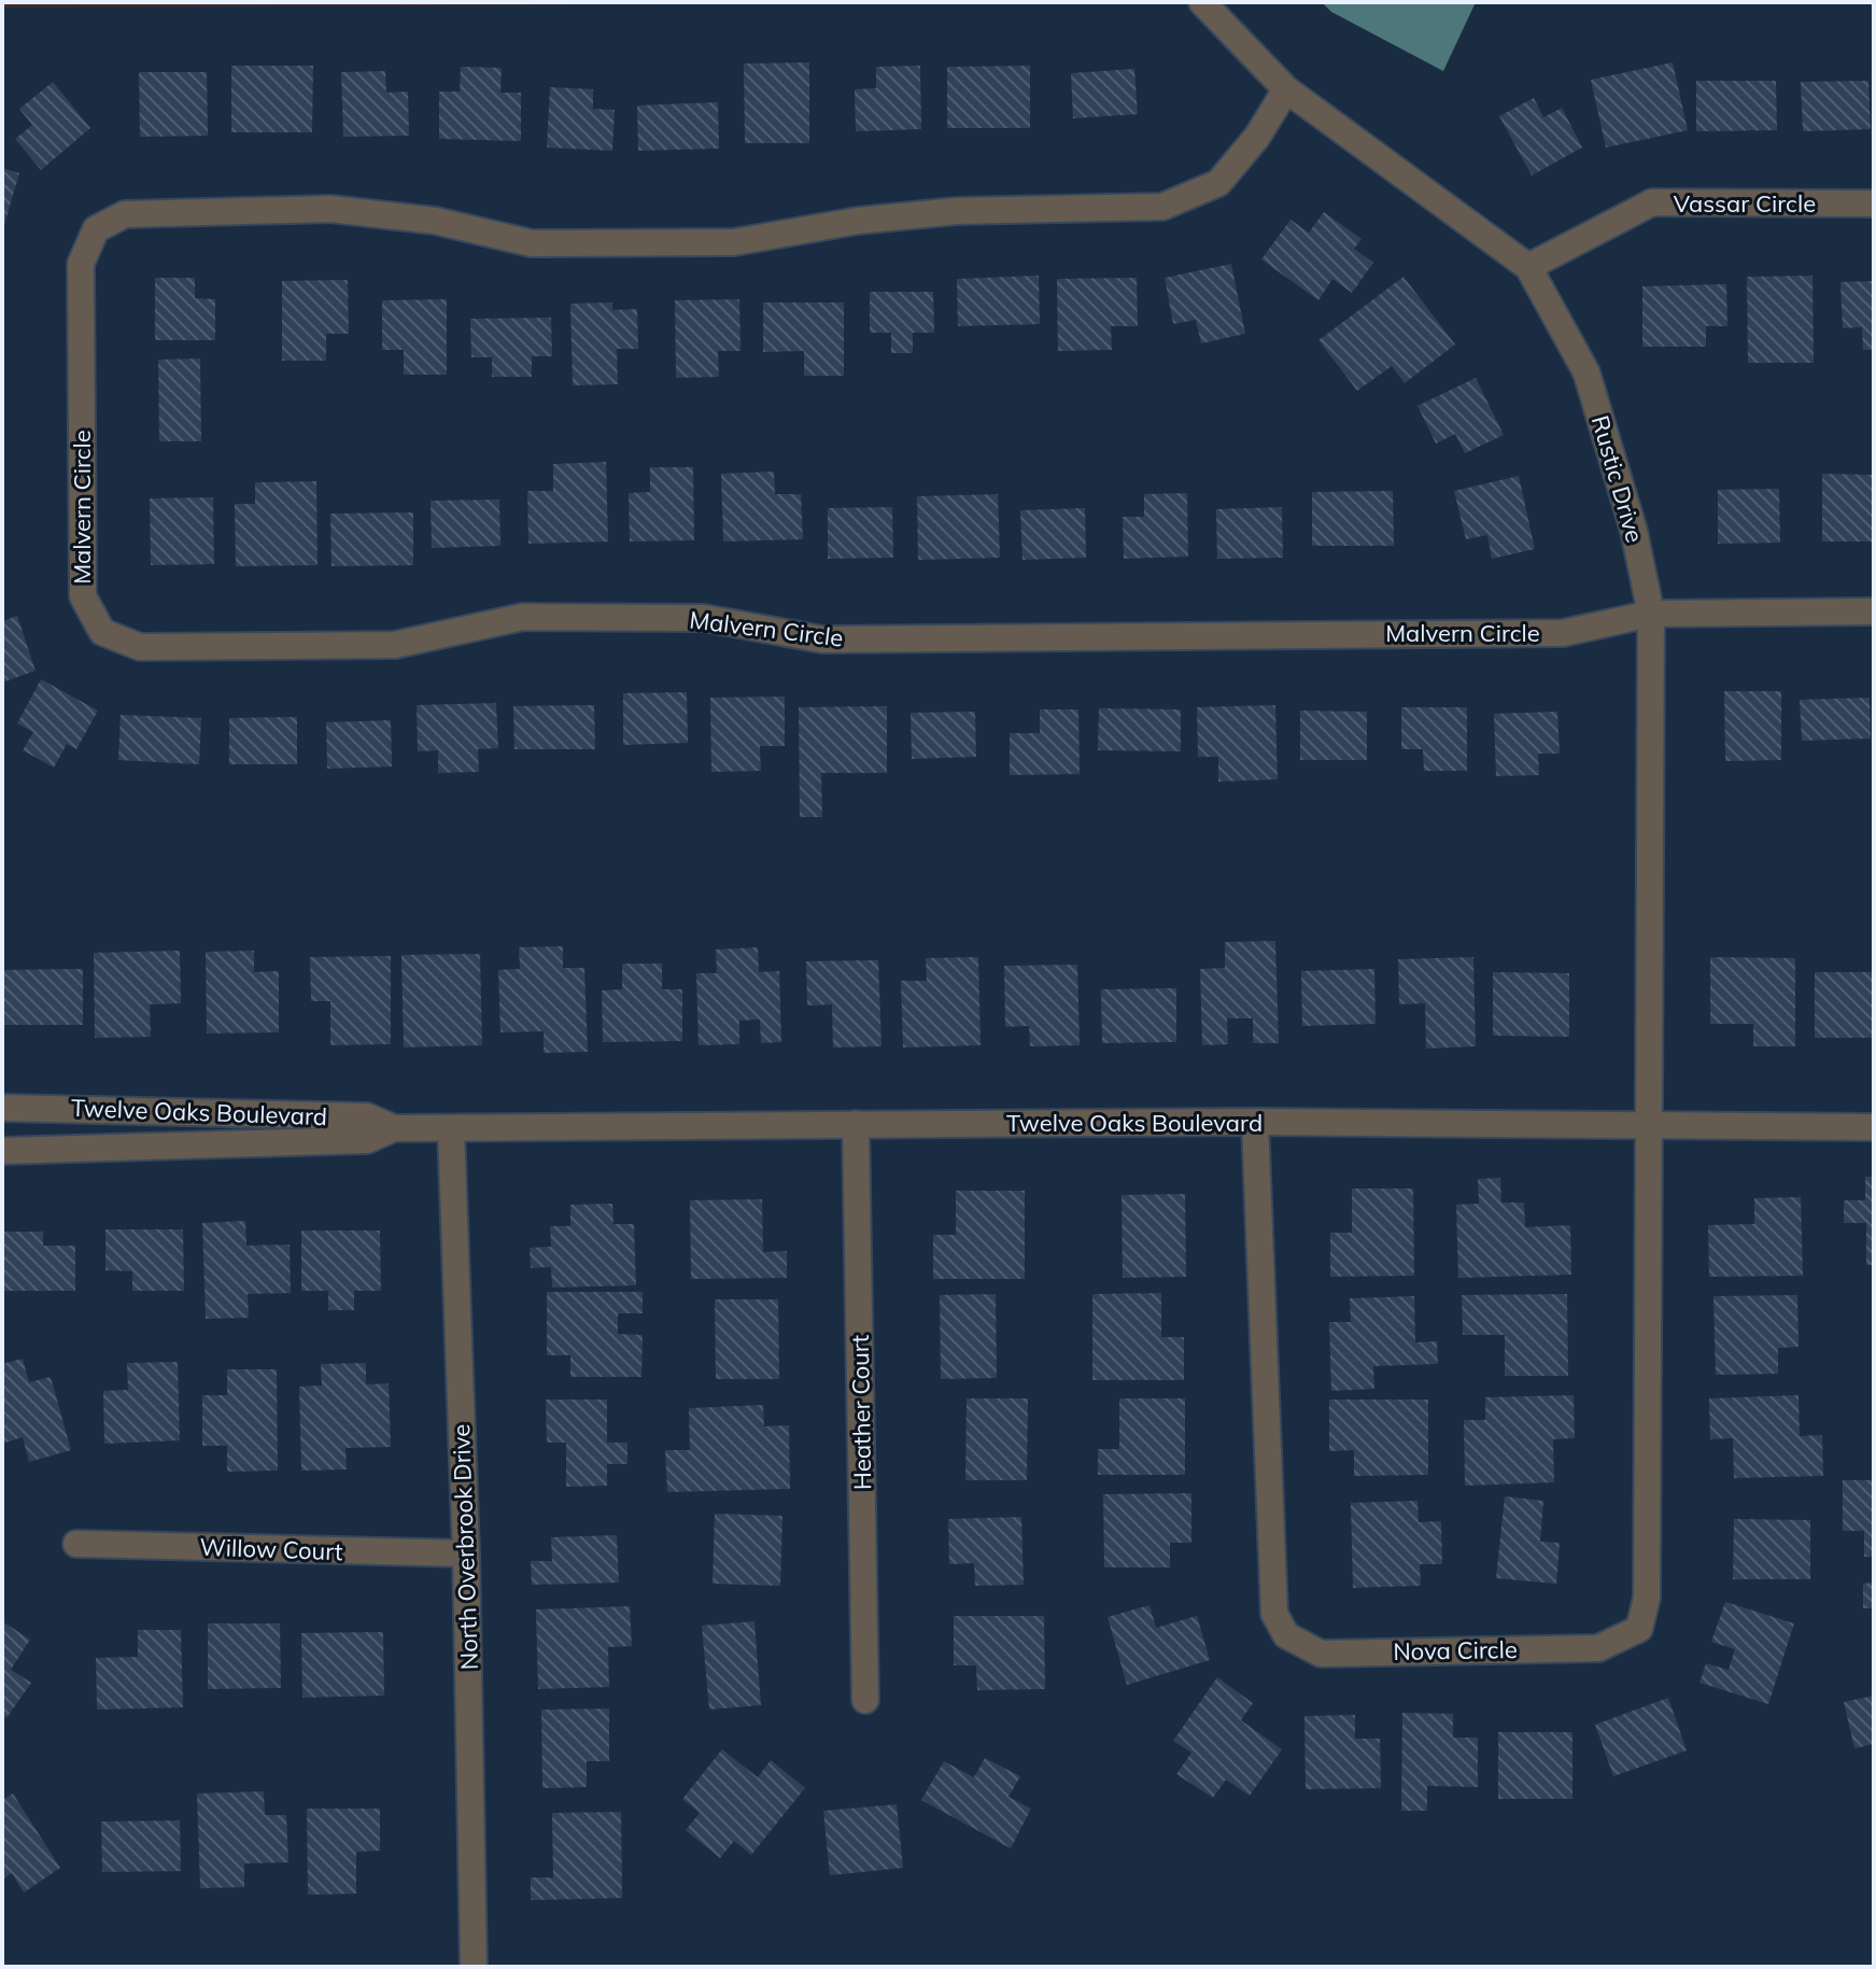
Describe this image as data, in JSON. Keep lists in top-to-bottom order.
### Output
{
  "streets": {
    "street": [
      "Vassar Circle",
      "Rustic Drive",
      "Malvern Circle",
      "Twelve Oaks Boulevard",
      "Heather Court",
      "North Overbrook Drive",
      "Willow Court",
      "Nova Circle"
    ]
  },
  "crossings": [
    ["Vassar Circle", "Rustic Drive"],
    ["Rustic Drive", "Malvern Circle"],
    ["Rustic Drive", "Twelve Oaks Boulevard"],
    ["Rustic Drive", "Nova Circle"],
    ["Twelve Oaks Boulevard", "Heather Court"],
    ["Twelve Oaks Boulevard", "North Overbrook Drive"],
    ["Twelve Oaks Boulevard", "Nova Circle"],
    ["North Overbrook Drive", "Willow Court"]
  ]
}
